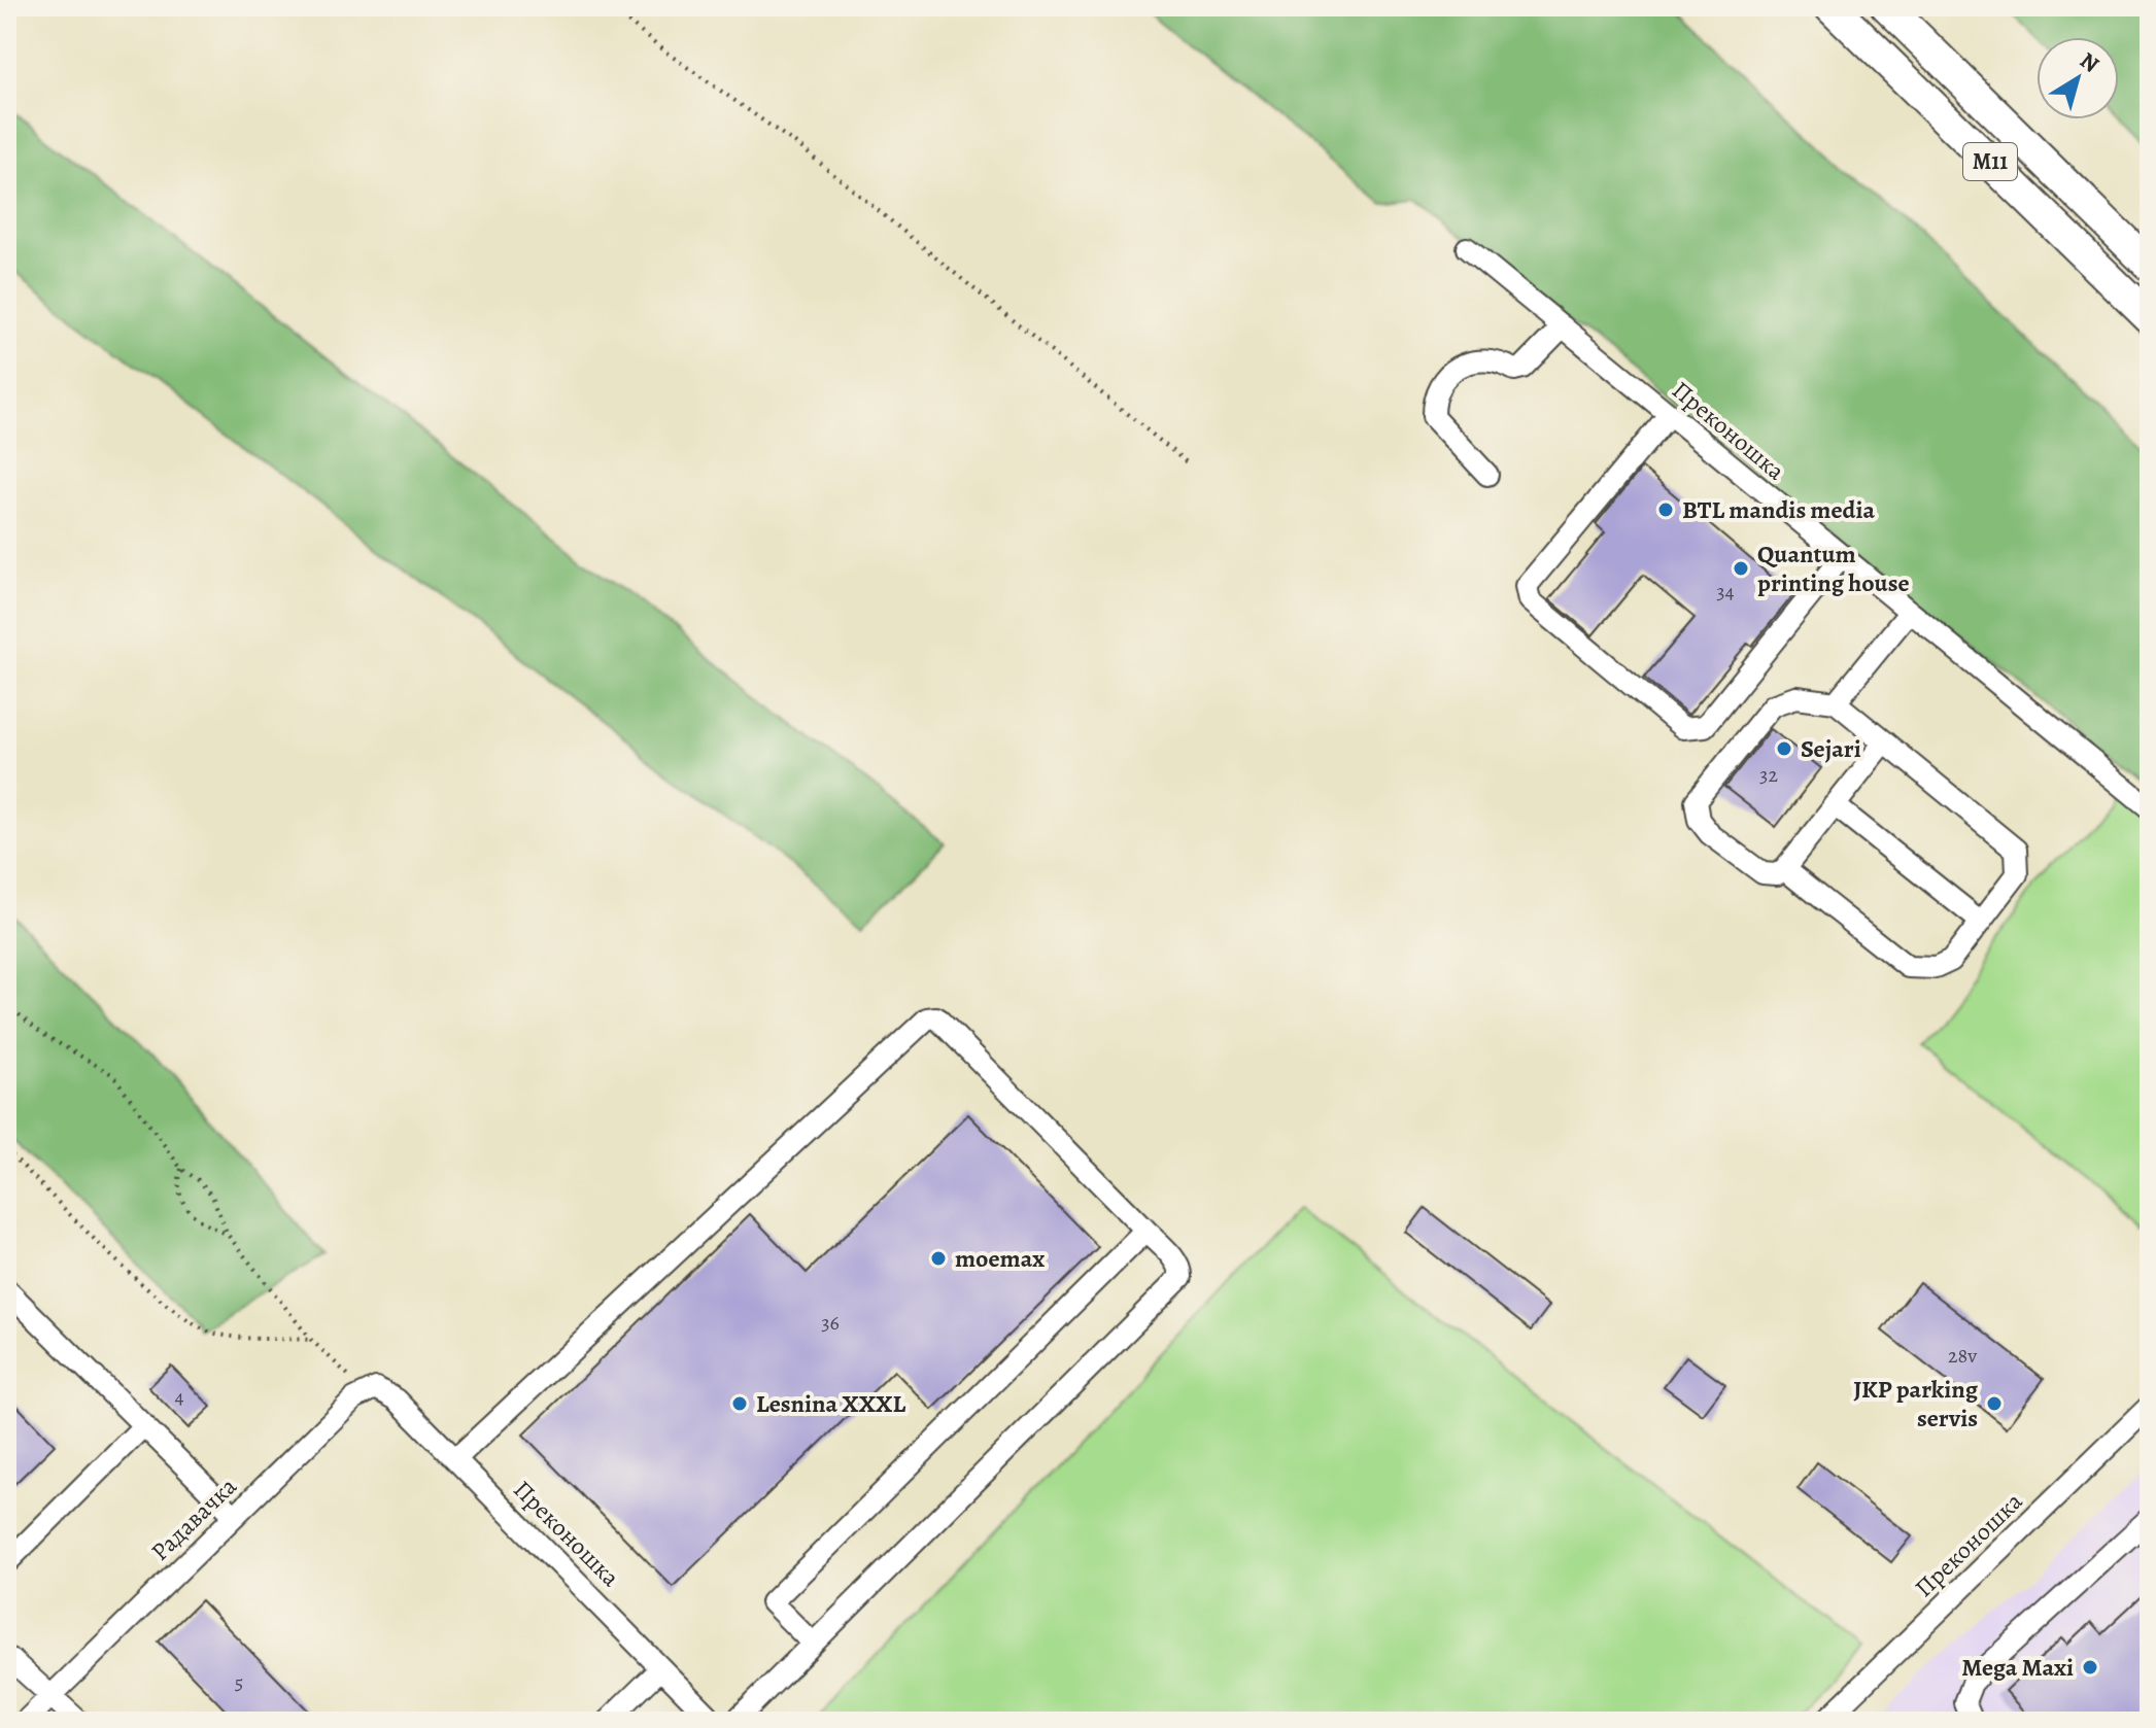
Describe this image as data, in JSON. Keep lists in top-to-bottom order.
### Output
{
  "streets": {
    "highway": ["M11"],
    "street": ["Преконошка", "Радавачка"]
  },
  "crossings": [
    ["Преконошка", "Радавачка"]
  ],
  "places": [
    "BTL mandis media",
    "Quantum printing house",
    "Sejari",
    "moemax",
    "Lesnina XXXL",
    "JKP parking servis",
    "Mega Maxi"
  ],
  "house_numbers": [
    "34",
    "32",
    "36",
    "28v",
    "4",
    "5"
  ],
  "north": "top right"
}
